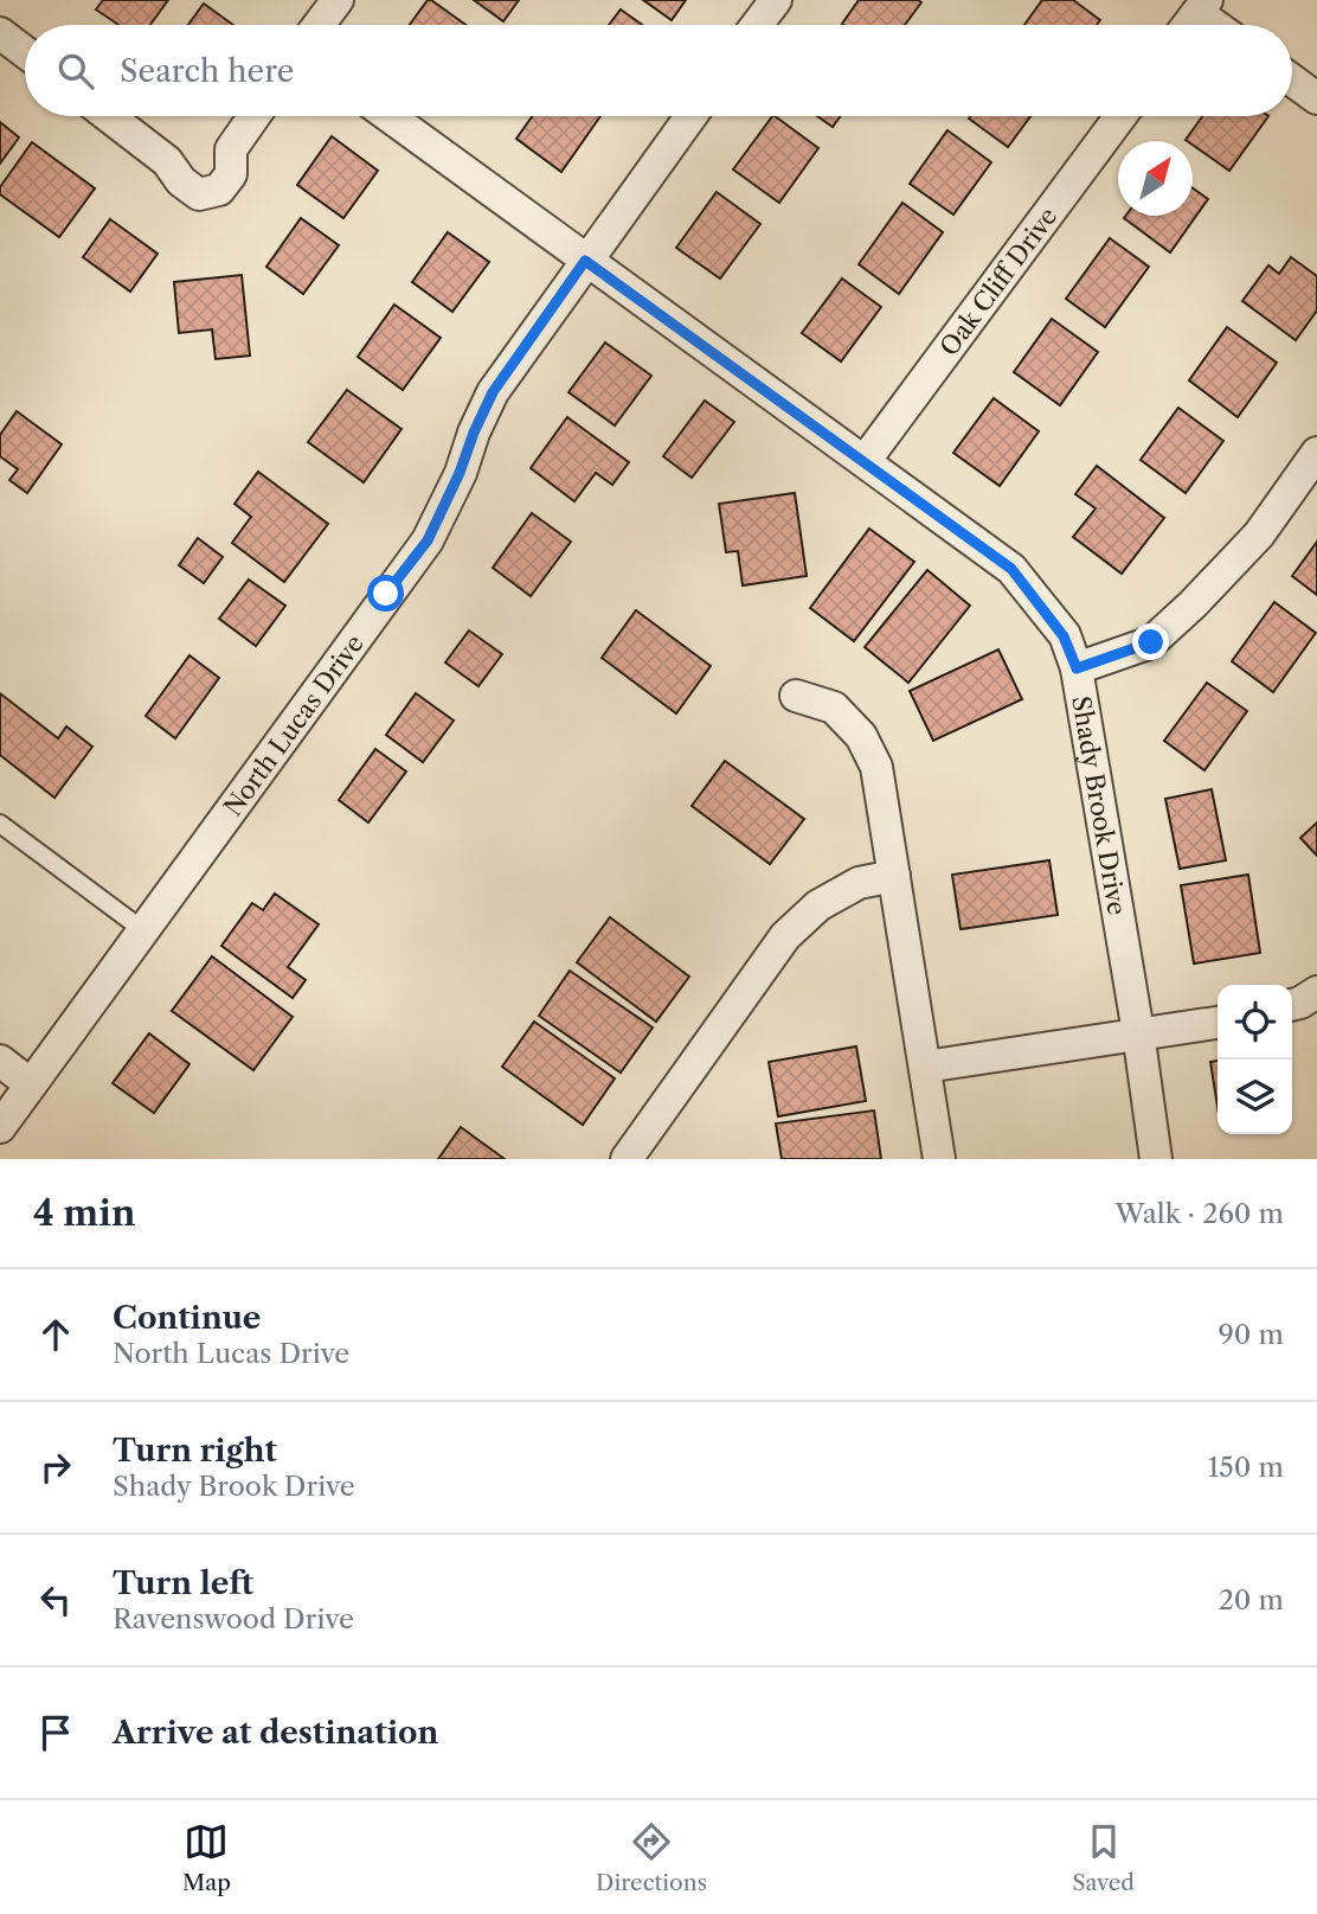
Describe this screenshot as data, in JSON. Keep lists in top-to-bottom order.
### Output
{
  "streets": {
    "street": ["Oak Cliff Drive", "North Lucas Drive", "Shady Brook Drive"]
  },
  "crossings": [
    ["Oak Cliff Drive", "Shady Brook Drive"],
    ["North Lucas Drive", "Shady Brook Drive"]
  ],
  "north": "top right",
  "page": {
    "search": "Search here",
    "heading": ["4 min", "Walk · 260 m"],
    "list": [
      ["Continue", "North Lucas Drive", "90 m"],
      ["Turn right", "Shady Brook Drive", "150 m"],
      ["Turn left", "Ravenswood Drive", "20 m"],
      "Arrive at destination"
    ],
    "nav": ["Map", "Directions", "Saved"]
  }
}
